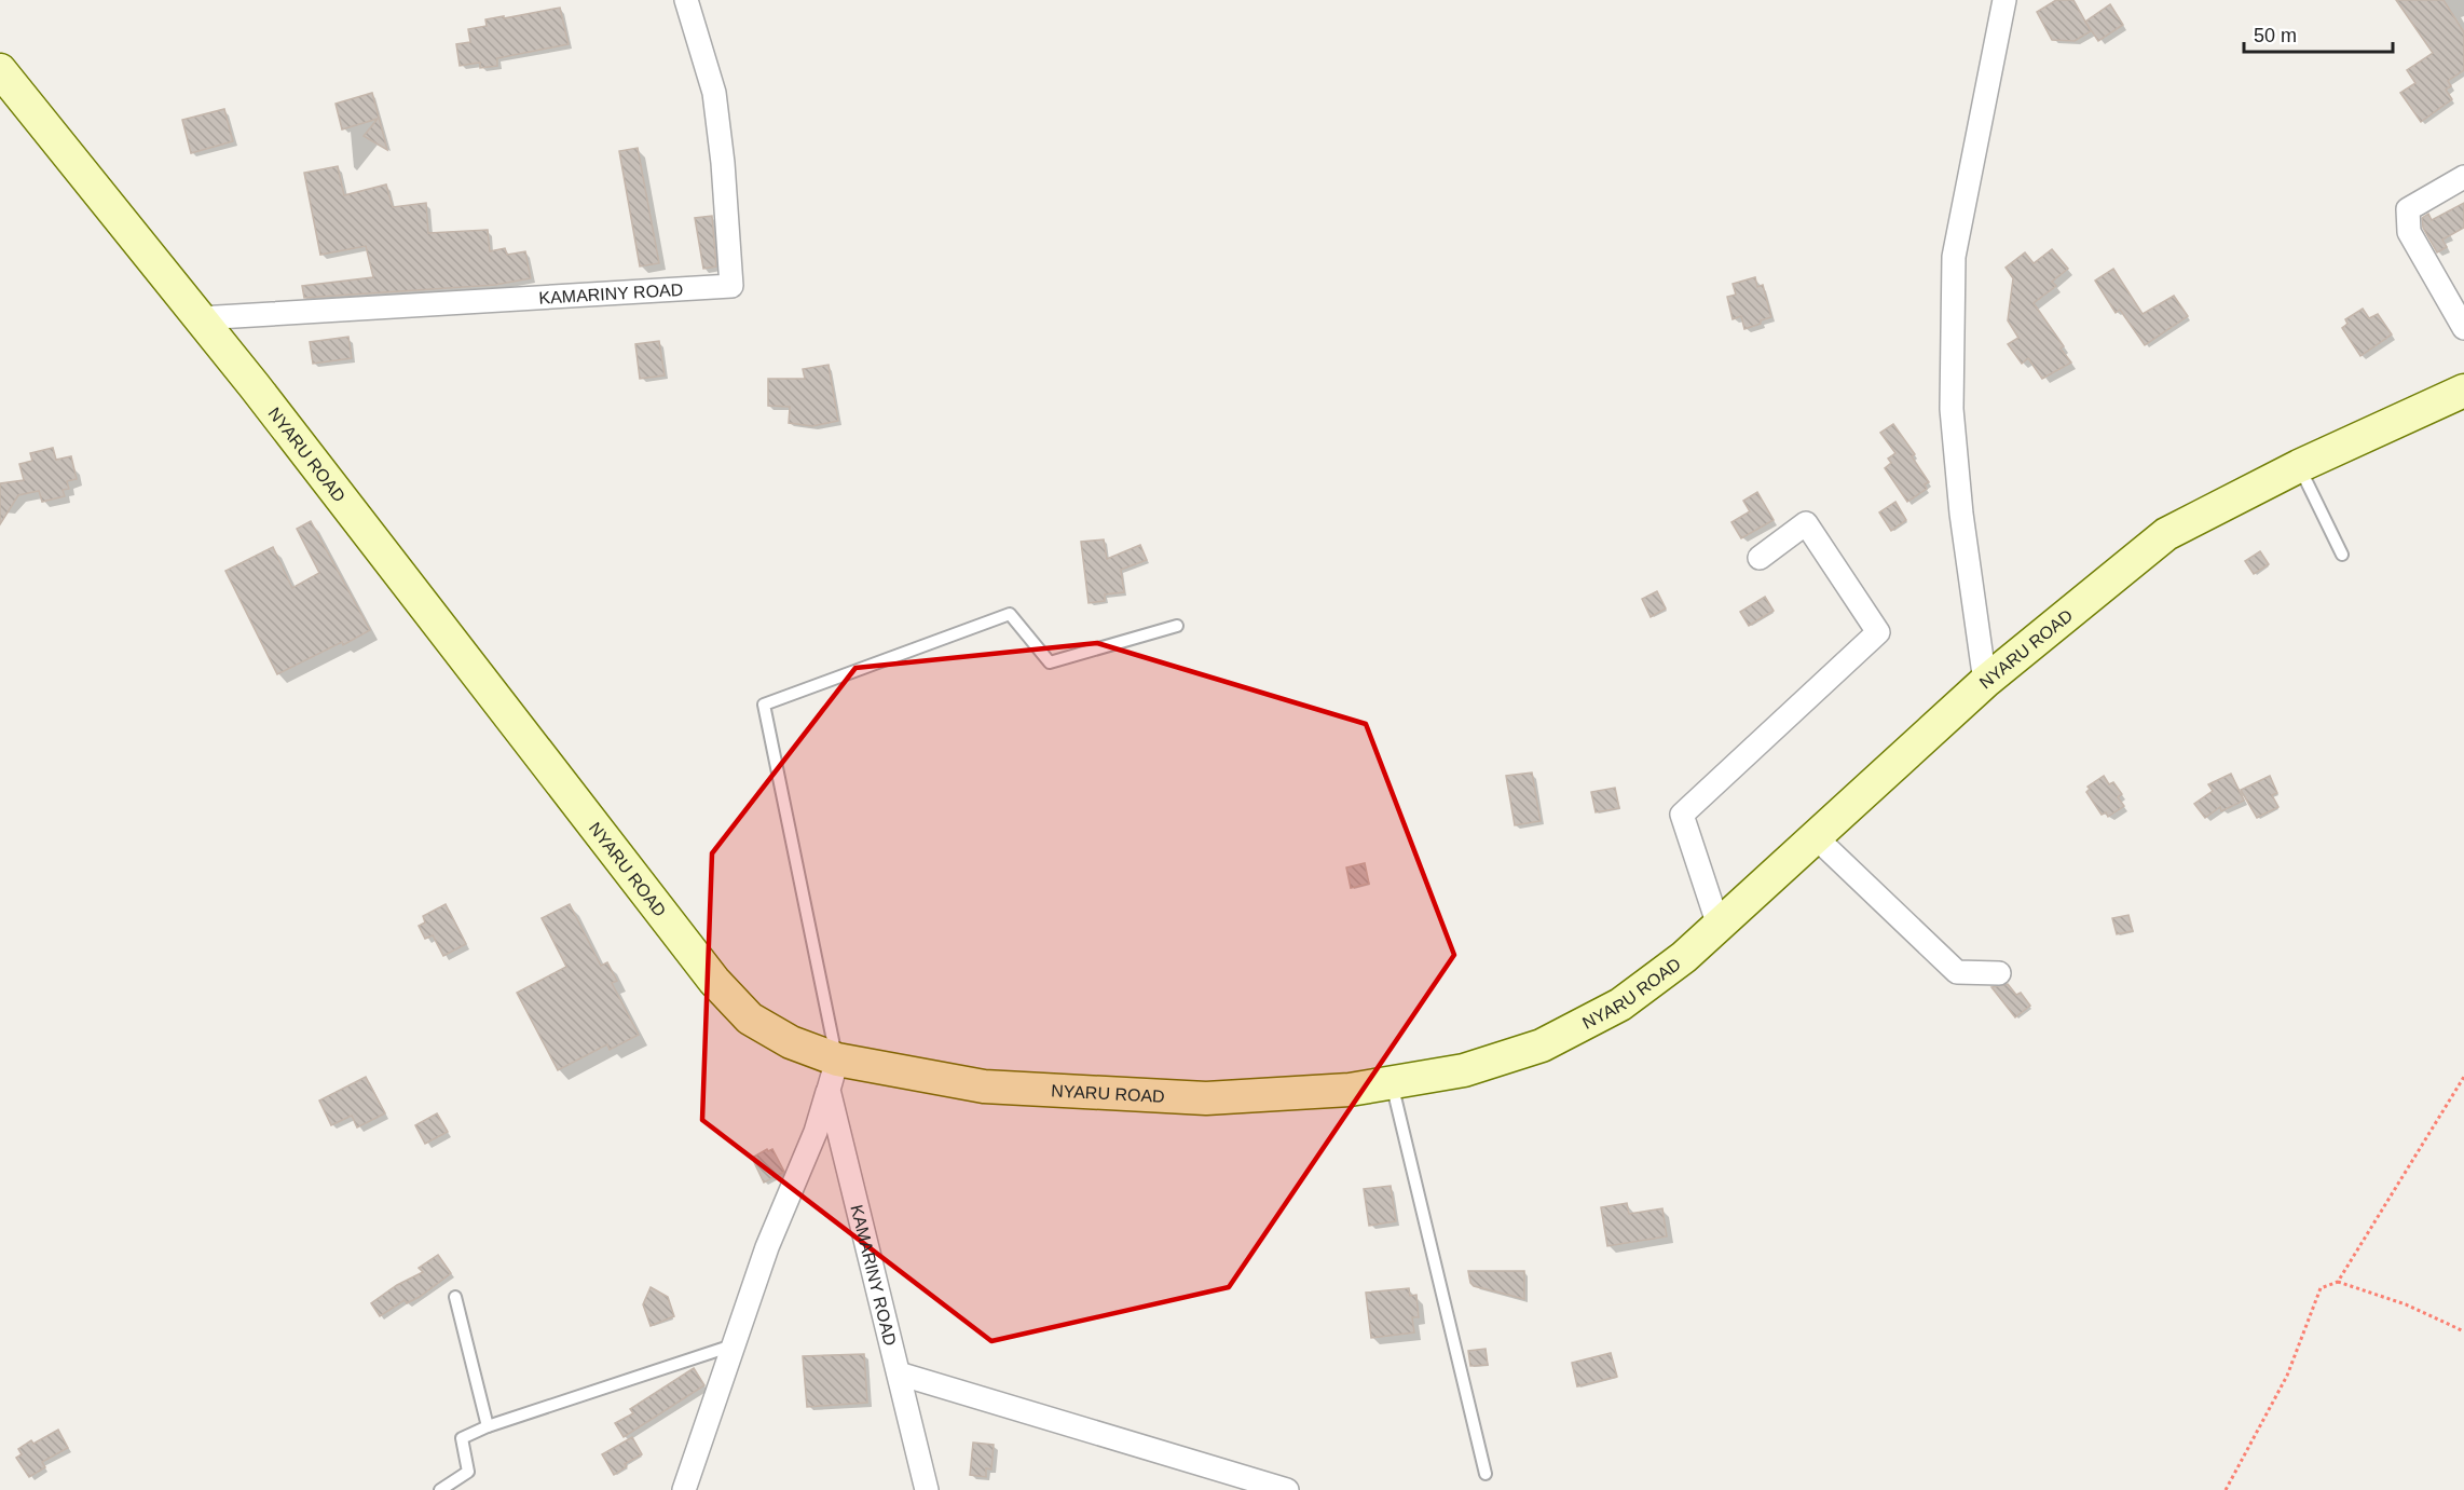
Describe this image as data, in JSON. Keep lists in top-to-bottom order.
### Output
{
  "streets": {
    "main road": ["NYARU ROAD"],
    "street": ["KAMARINY ROAD"]
  },
  "crossings": [
    ["KAMARINY ROAD", "NYARU ROAD"]
  ],
  "scale_bar": "50 m"
}
